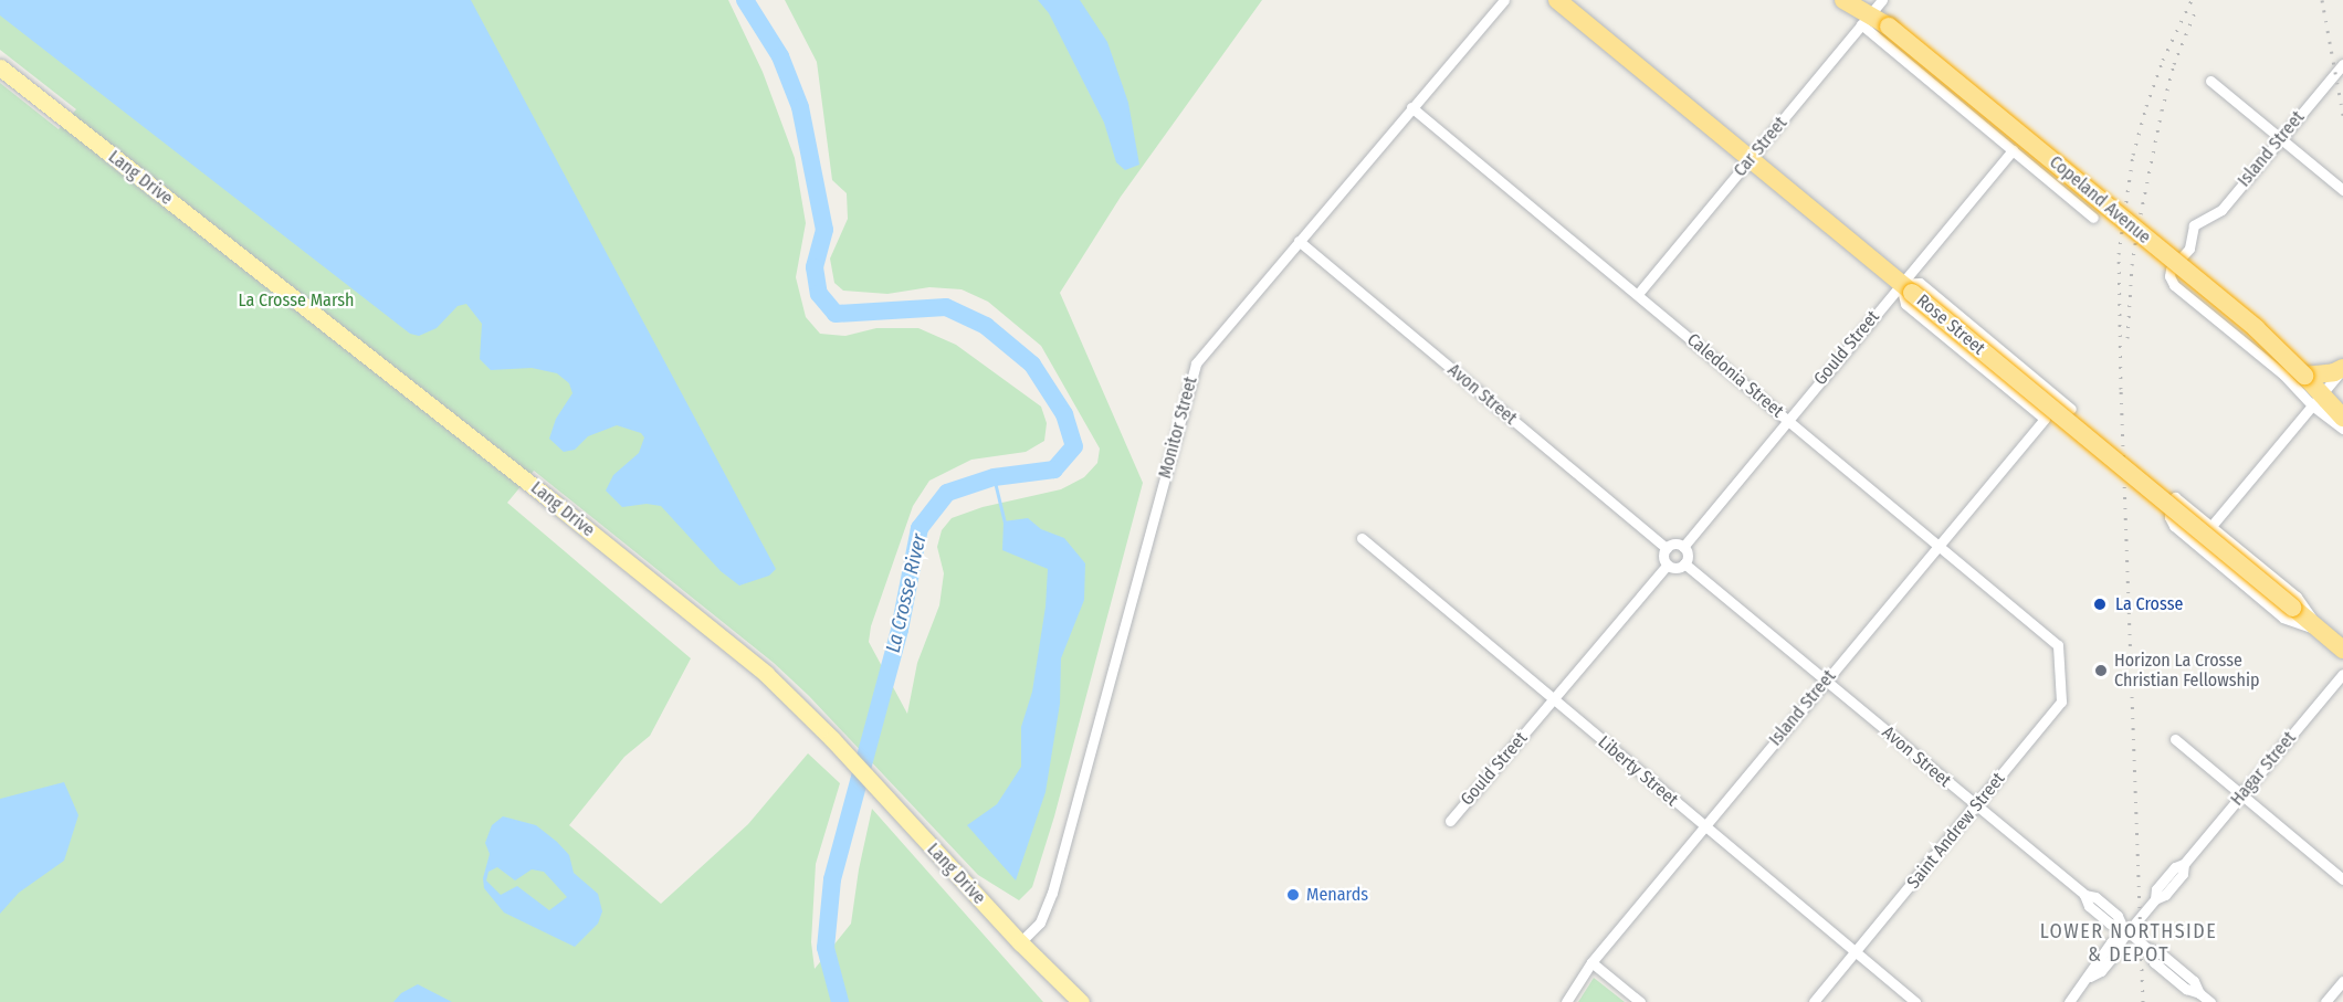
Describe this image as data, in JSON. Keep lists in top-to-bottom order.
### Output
{
  "streets": {
    "highway": ["Copeland Avenue", "Rose Street"],
    "main road": ["Lang Drive"],
    "street": [
      "Car Street",
      "Island Street",
      "Gould Street",
      "Caledonia Street",
      "Avon Street",
      "Monitor Street",
      "Hagar Street",
      "Liberty Street",
      "Saint Andrew Street"
    ]
  },
  "crossings": [
    ["Car Street", "Copeland Avenue"],
    ["Car Street", "Rose Street"],
    ["Car Street", "Caledonia Street"],
    ["Island Street", "Copeland Avenue"],
    ["Island Street", "Rose Street"],
    ["Island Street", "Gould Street"],
    ["Island Street", "Caledonia Street"],
    ["Island Street", "Avon Street"],
    ["Island Street", "Liberty Street"],
    ["Lang Drive", "Monitor Street"],
    ["Rose Street", "Gould Street"],
    ["Gould Street", "Caledonia Street"],
    ["Gould Street", "Avon Street"],
    ["Gould Street", "Liberty Street"],
    ["Caledonia Street", "Monitor Street"],
    ["Caledonia Street", "Saint Andrew Street"],
    ["Avon Street", "Monitor Street"],
    ["Avon Street", "Hagar Street"],
    ["Avon Street", "Saint Andrew Street"],
    ["Liberty Street", "Saint Andrew Street"]
  ],
  "districts": ["LOWER NORTHSIDE & DEPOT"],
  "water": ["La Crosse River"],
  "parks": ["La Crosse Marsh"],
  "places": ["La Crosse", "Horizon La Crosse Christian Fellowship", "Menards"]
}
